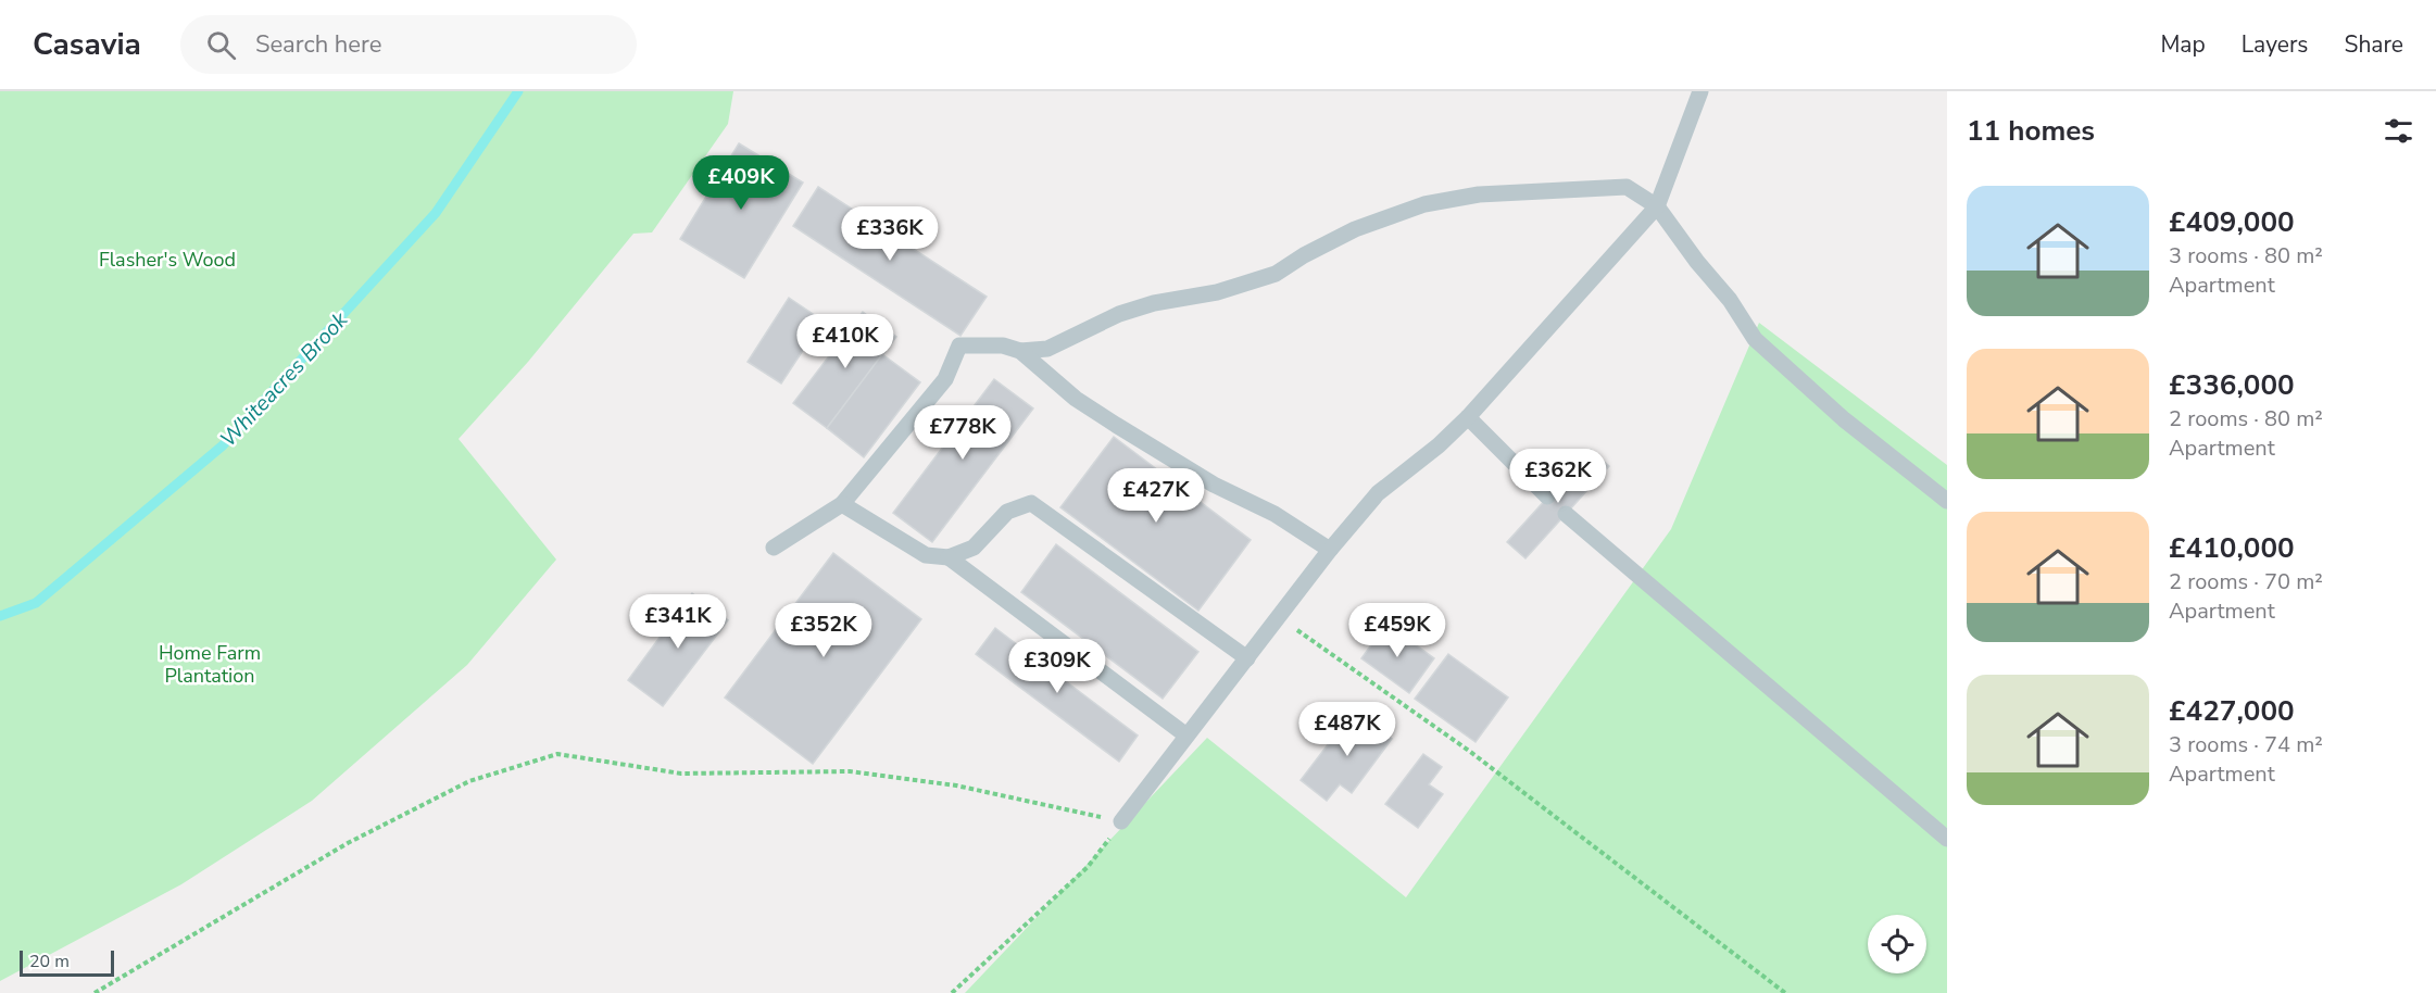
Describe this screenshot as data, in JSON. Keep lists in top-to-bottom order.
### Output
{
  "water": ["Whiteacres Brook"],
  "parks": ["Flasher's Wood", "Home Farm Plantation"],
  "scale_bar": "20 m",
  "page": {
    "header": "Casavia",
    "search": "Search here",
    "nav": ["Map", "Layers", "Share"],
    "heading": "11 homes",
    "price": [
      "£409K",
      "£336K",
      "£410K",
      "£778K",
      "£362K",
      "£427K",
      "£341K",
      "£352K",
      "£459K",
      "£309K",
      "£487K"
    ],
    "list": [
      {
        "name": "£409,000",
        "note": "3 rooms · 80 m² · Apartment"
      },
      {
        "name": "£336,000",
        "note": "2 rooms · 80 m² · Apartment"
      },
      {
        "name": "£410,000",
        "note": "2 rooms · 70 m² · Apartment"
      },
      {
        "name": "£427,000",
        "note": "3 rooms · 74 m² · Apartment"
      }
    ],
    "scale": "20 m"
  }
}
